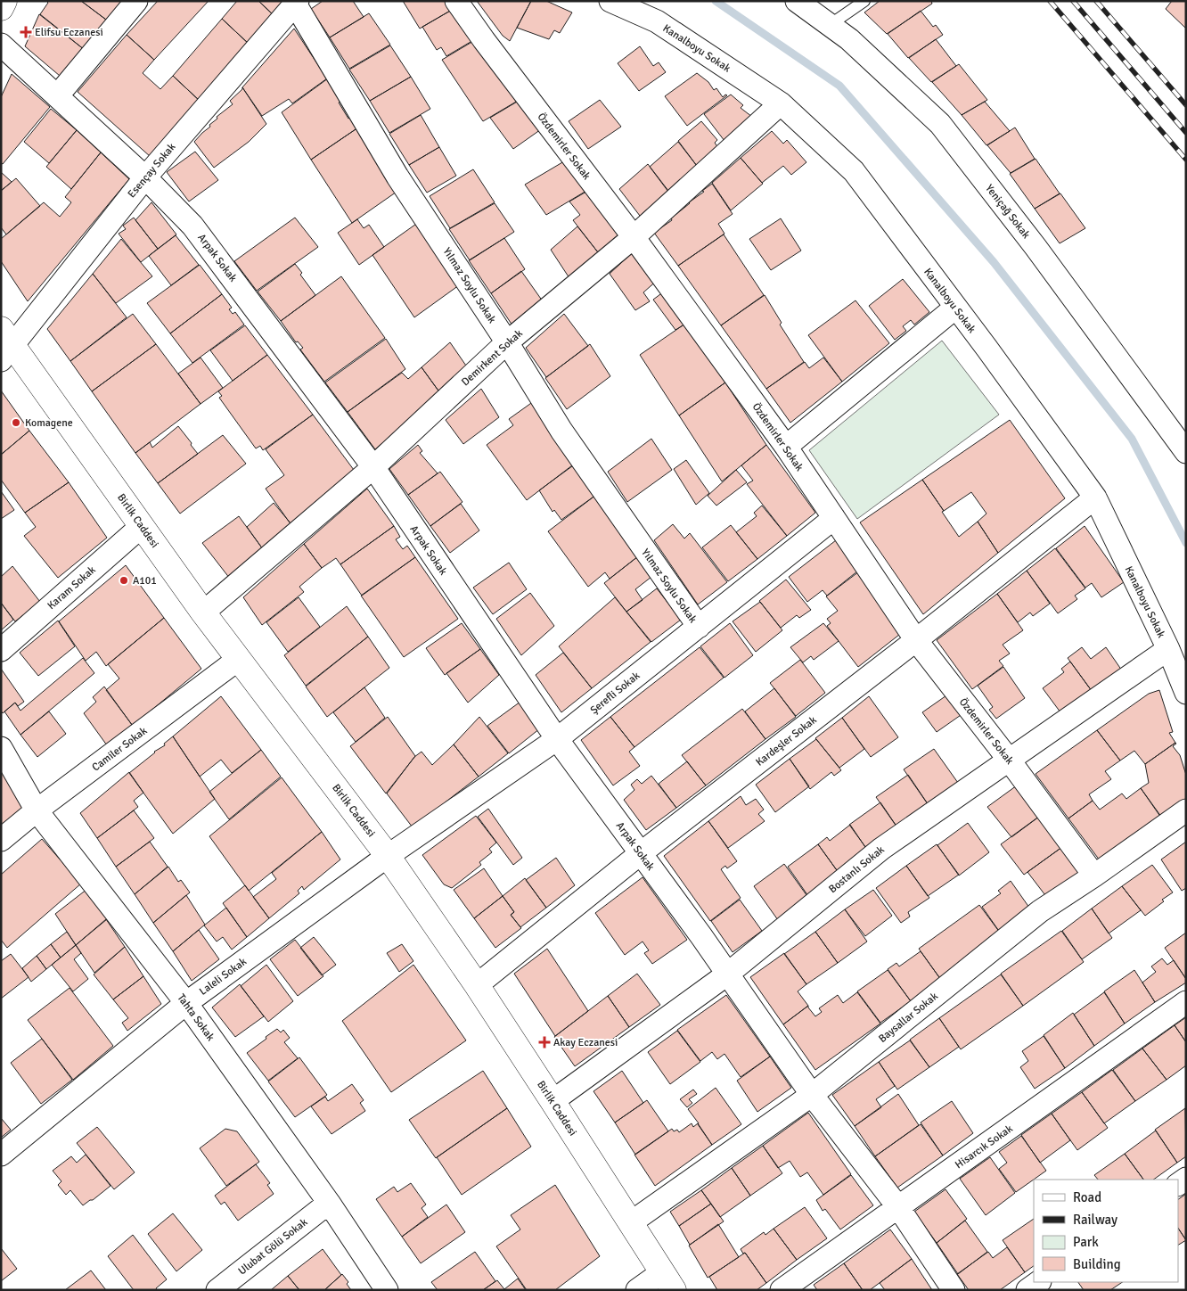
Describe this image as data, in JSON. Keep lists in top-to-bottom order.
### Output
{
  "streets": {
    "main road": ["Birlik Caddesi"],
    "street": [
      "Kanalboyu Sokak",
      "Özdemirler Sokak",
      "Esençay Sokak",
      "Yeniçağ Sokak",
      "Arpak Sokak",
      "Yılmaz Soylu Sokak",
      "Demirkent Sokak",
      "Karam Sokak",
      "Şerefli Sokak",
      "Kardeşler Sokak",
      "Camiler Sokak",
      "Bostanlı Sokak",
      "Laleli Sokak",
      "Tahta Sokak",
      "Baysallar Sokak",
      "Hisarcık Sokak",
      "Ulubat Gölü Sokak"
    ]
  },
  "crossings": [
    ["Kanalboyu Sokak", "Demirkent Sokak"],
    ["Kanalboyu Sokak", "Kardeşler Sokak"],
    ["Kanalboyu Sokak", "Bostanlı Sokak"],
    ["Özdemirler Sokak", "Demirkent Sokak"],
    ["Özdemirler Sokak", "Şerefli Sokak"],
    ["Özdemirler Sokak", "Kardeşler Sokak"],
    ["Özdemirler Sokak", "Bostanlı Sokak"],
    ["Özdemirler Sokak", "Baysallar Sokak"],
    ["Esençay Sokak", "Arpak Sokak"],
    ["Esençay Sokak", "Yılmaz Soylu Sokak"],
    ["Esençay Sokak", "Birlik Caddesi"],
    ["Arpak Sokak", "Demirkent Sokak"],
    ["Arpak Sokak", "Şerefli Sokak"],
    ["Arpak Sokak", "Kardeşler Sokak"],
    ["Arpak Sokak", "Bostanlı Sokak"],
    ["Arpak Sokak", "Baysallar Sokak"],
    ["Arpak Sokak", "Hisarcık Sokak"],
    ["Yılmaz Soylu Sokak", "Demirkent Sokak"],
    ["Yılmaz Soylu Sokak", "Şerefli Sokak"],
    ["Demirkent Sokak", "Birlik Caddesi"],
    ["Birlik Caddesi", "Karam Sokak"],
    ["Birlik Caddesi", "Şerefli Sokak"],
    ["Birlik Caddesi", "Kardeşler Sokak"],
    ["Birlik Caddesi", "Camiler Sokak"],
    ["Birlik Caddesi", "Bostanlı Sokak"],
    ["Birlik Caddesi", "Laleli Sokak"],
    ["Birlik Caddesi", "Baysallar Sokak"],
    ["Şerefli Sokak", "Laleli Sokak"],
    ["Camiler Sokak", "Tahta Sokak"],
    ["Laleli Sokak", "Tahta Sokak"],
    ["Tahta Sokak", "Ulubat Gölü Sokak"]
  ],
  "places": {
    "health": ["Elifsu Eczanesi", "Akay Eczanesi"],
    "other": ["Komagene", "A101"]
  },
  "legend": [
    "Road",
    "Railway",
    "Park",
    "Building"
  ]
}
